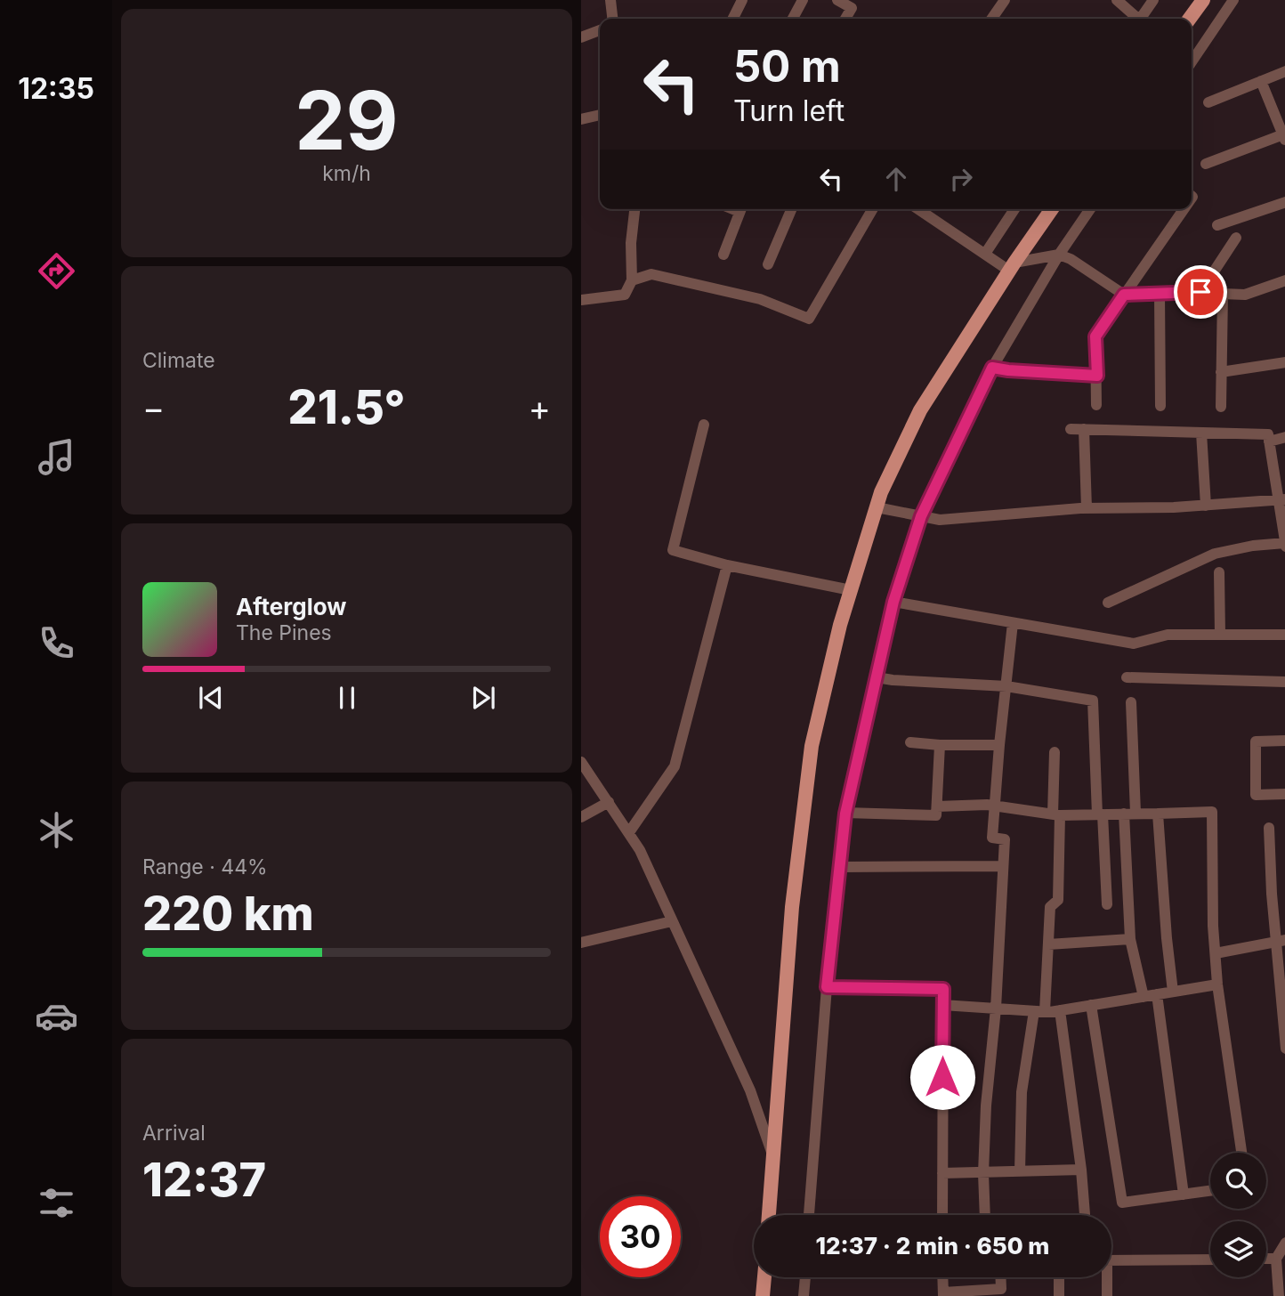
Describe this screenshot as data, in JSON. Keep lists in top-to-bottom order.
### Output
{
  "page": {
    "tabs": "12:35",
    "tile": [
      ["29", "km/h"],
      "Climate",
      ["Range · 44%", "220 km"],
      ["Arrival", "12:37"]
    ],
    "turn": ["50 m", "Turn left"],
    "heat": ["−", "21.5°", "+"],
    "song": ["Afterglow", "The Pines"],
    "limit": "30",
    "trip": "12:37 · 2 min · 650 m"
  }
}
